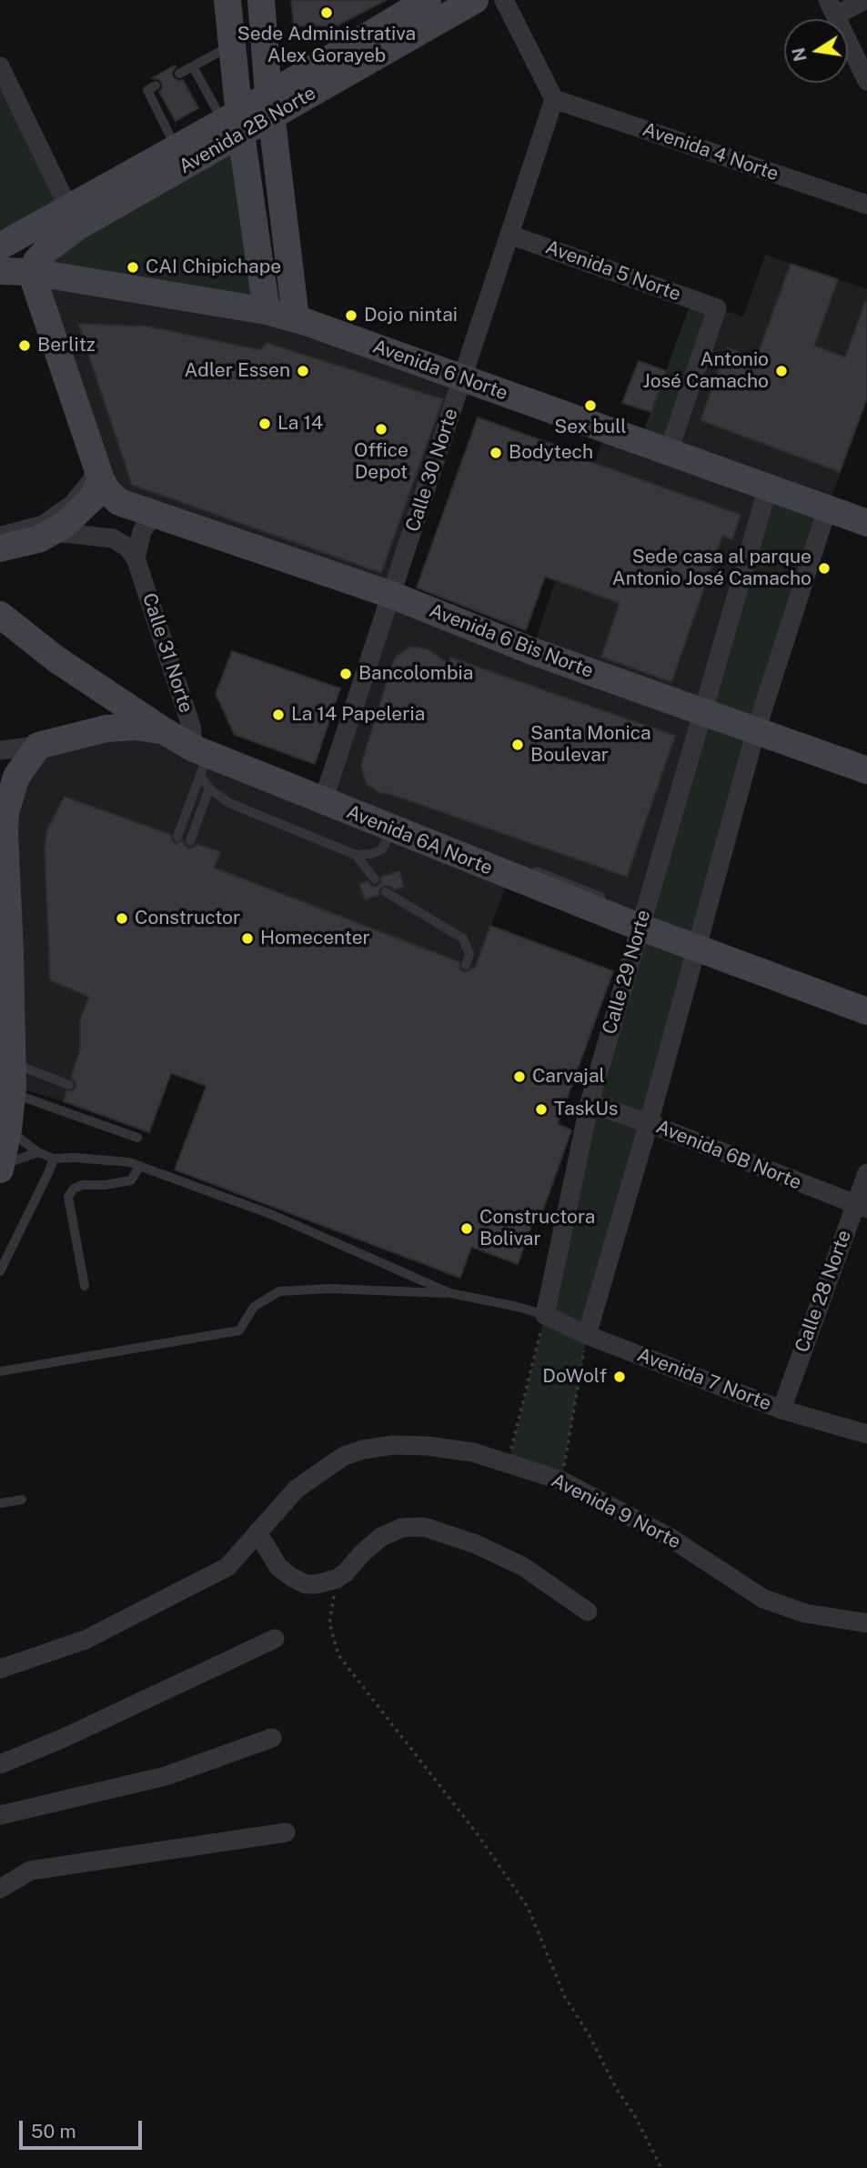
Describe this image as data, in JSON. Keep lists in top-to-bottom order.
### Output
{
  "streets": {
    "street": [
      "Avenida 2B Norte",
      "Avenida 4 Norte",
      "Avenida 5 Norte",
      "Avenida 6 Norte",
      "Calle 30 Norte",
      "Avenida 6 Bis Norte",
      "Calle 31 Norte",
      "Avenida 6A Norte",
      "Calle 29 Norte",
      "Avenida 6B Norte",
      "Calle 28 Norte",
      "Avenida 7 Norte",
      "Avenida 9 Norte"
    ]
  },
  "crossings": [
    ["Avenida 2B Norte", "Avenida 6 Norte"],
    ["Avenida 4 Norte", "Calle 30 Norte"],
    ["Avenida 5 Norte", "Avenida 6 Norte"],
    ["Avenida 5 Norte", "Calle 30 Norte"],
    ["Avenida 6 Norte", "Calle 30 Norte"],
    ["Avenida 6 Norte", "Calle 29 Norte"],
    ["Calle 30 Norte", "Avenida 6 Bis Norte"],
    ["Calle 30 Norte", "Avenida 6A Norte"],
    ["Avenida 6 Bis Norte", "Calle 29 Norte"],
    ["Calle 31 Norte", "Avenida 6A Norte"],
    ["Avenida 6A Norte", "Calle 29 Norte"],
    ["Calle 29 Norte", "Avenida 6B Norte"],
    ["Calle 29 Norte", "Avenida 7 Norte"],
    ["Avenida 6B Norte", "Calle 28 Norte"],
    ["Calle 28 Norte", "Avenida 7 Norte"]
  ],
  "places": [
    "Sede Administrativa Alex Gorayeb",
    "CAI Chipichape",
    "Dojo nintai",
    "Berlitz",
    "Adler Essen",
    "Antonio José Camacho",
    "Sex bull",
    "La 14",
    "Office Depot",
    "Bodytech",
    "Sede casa al parque Antonio José Camacho",
    "Bancolombia",
    "La 14 Papeleria",
    "Santa Monica Boulevar",
    "Constructor",
    "Homecenter",
    "Carvajal",
    "TaskUs",
    "Constructora Bolivar",
    "DoWolf"
  ],
  "scale_bar": "50 m",
  "north": "left"
}
